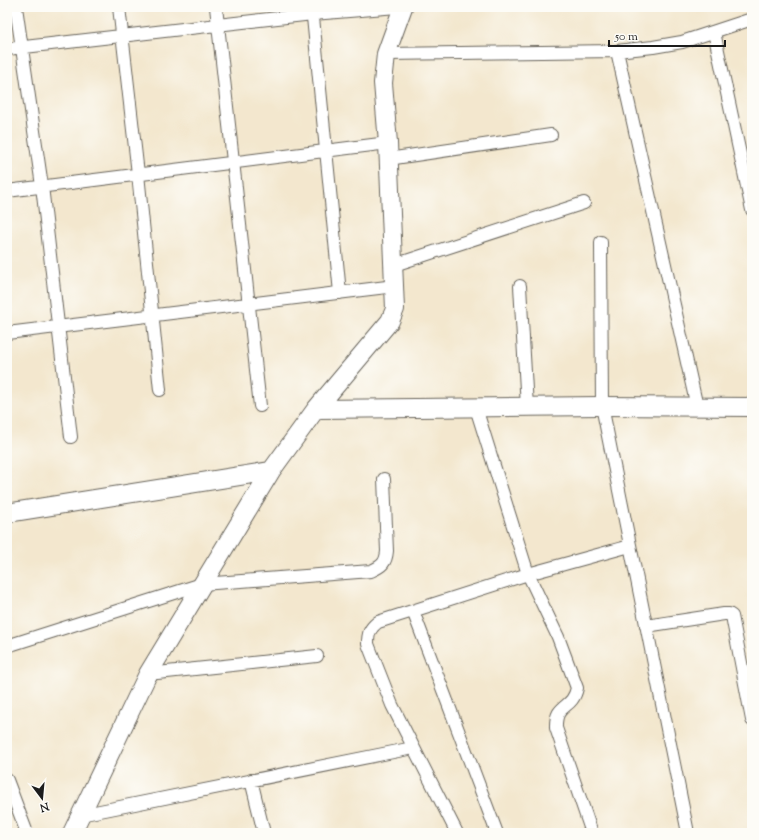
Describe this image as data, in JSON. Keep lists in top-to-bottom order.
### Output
{
  "scale_bar": "50 m",
  "north": "bottom"
}
